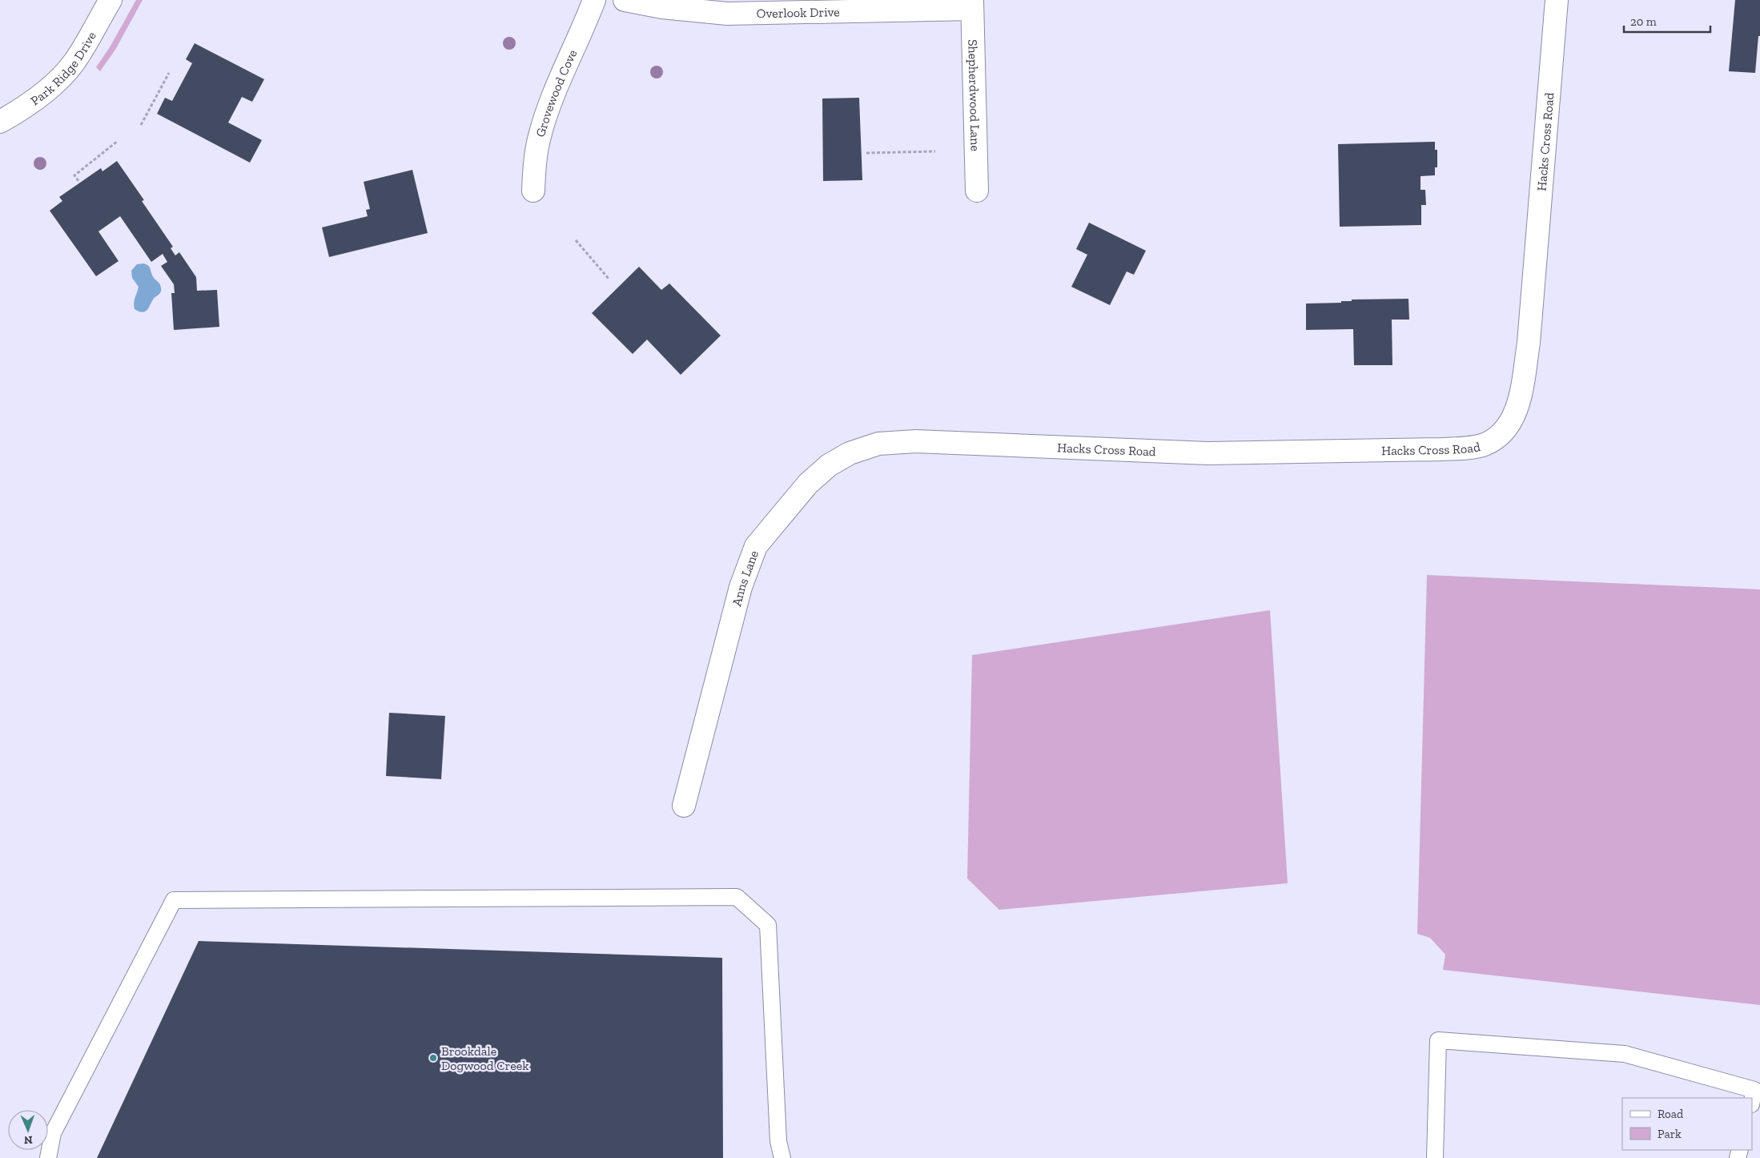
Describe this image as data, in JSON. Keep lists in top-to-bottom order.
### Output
{
  "streets": {
    "street": [
      "Overlook Drive",
      "Park Ridge Drive",
      "Grovewood Cove",
      "Shepherdwood Lane",
      "Hacks Cross Road",
      "Anns Lane"
    ]
  },
  "crossings": [
    ["Overlook Drive", "Shepherdwood Lane"],
    ["Hacks Cross Road", "Anns Lane"]
  ],
  "places": ["Brookdale Dogwood Creek"],
  "legend": ["Road", "Park"],
  "scale_bar": "20 m",
  "north": "bottom"
}
